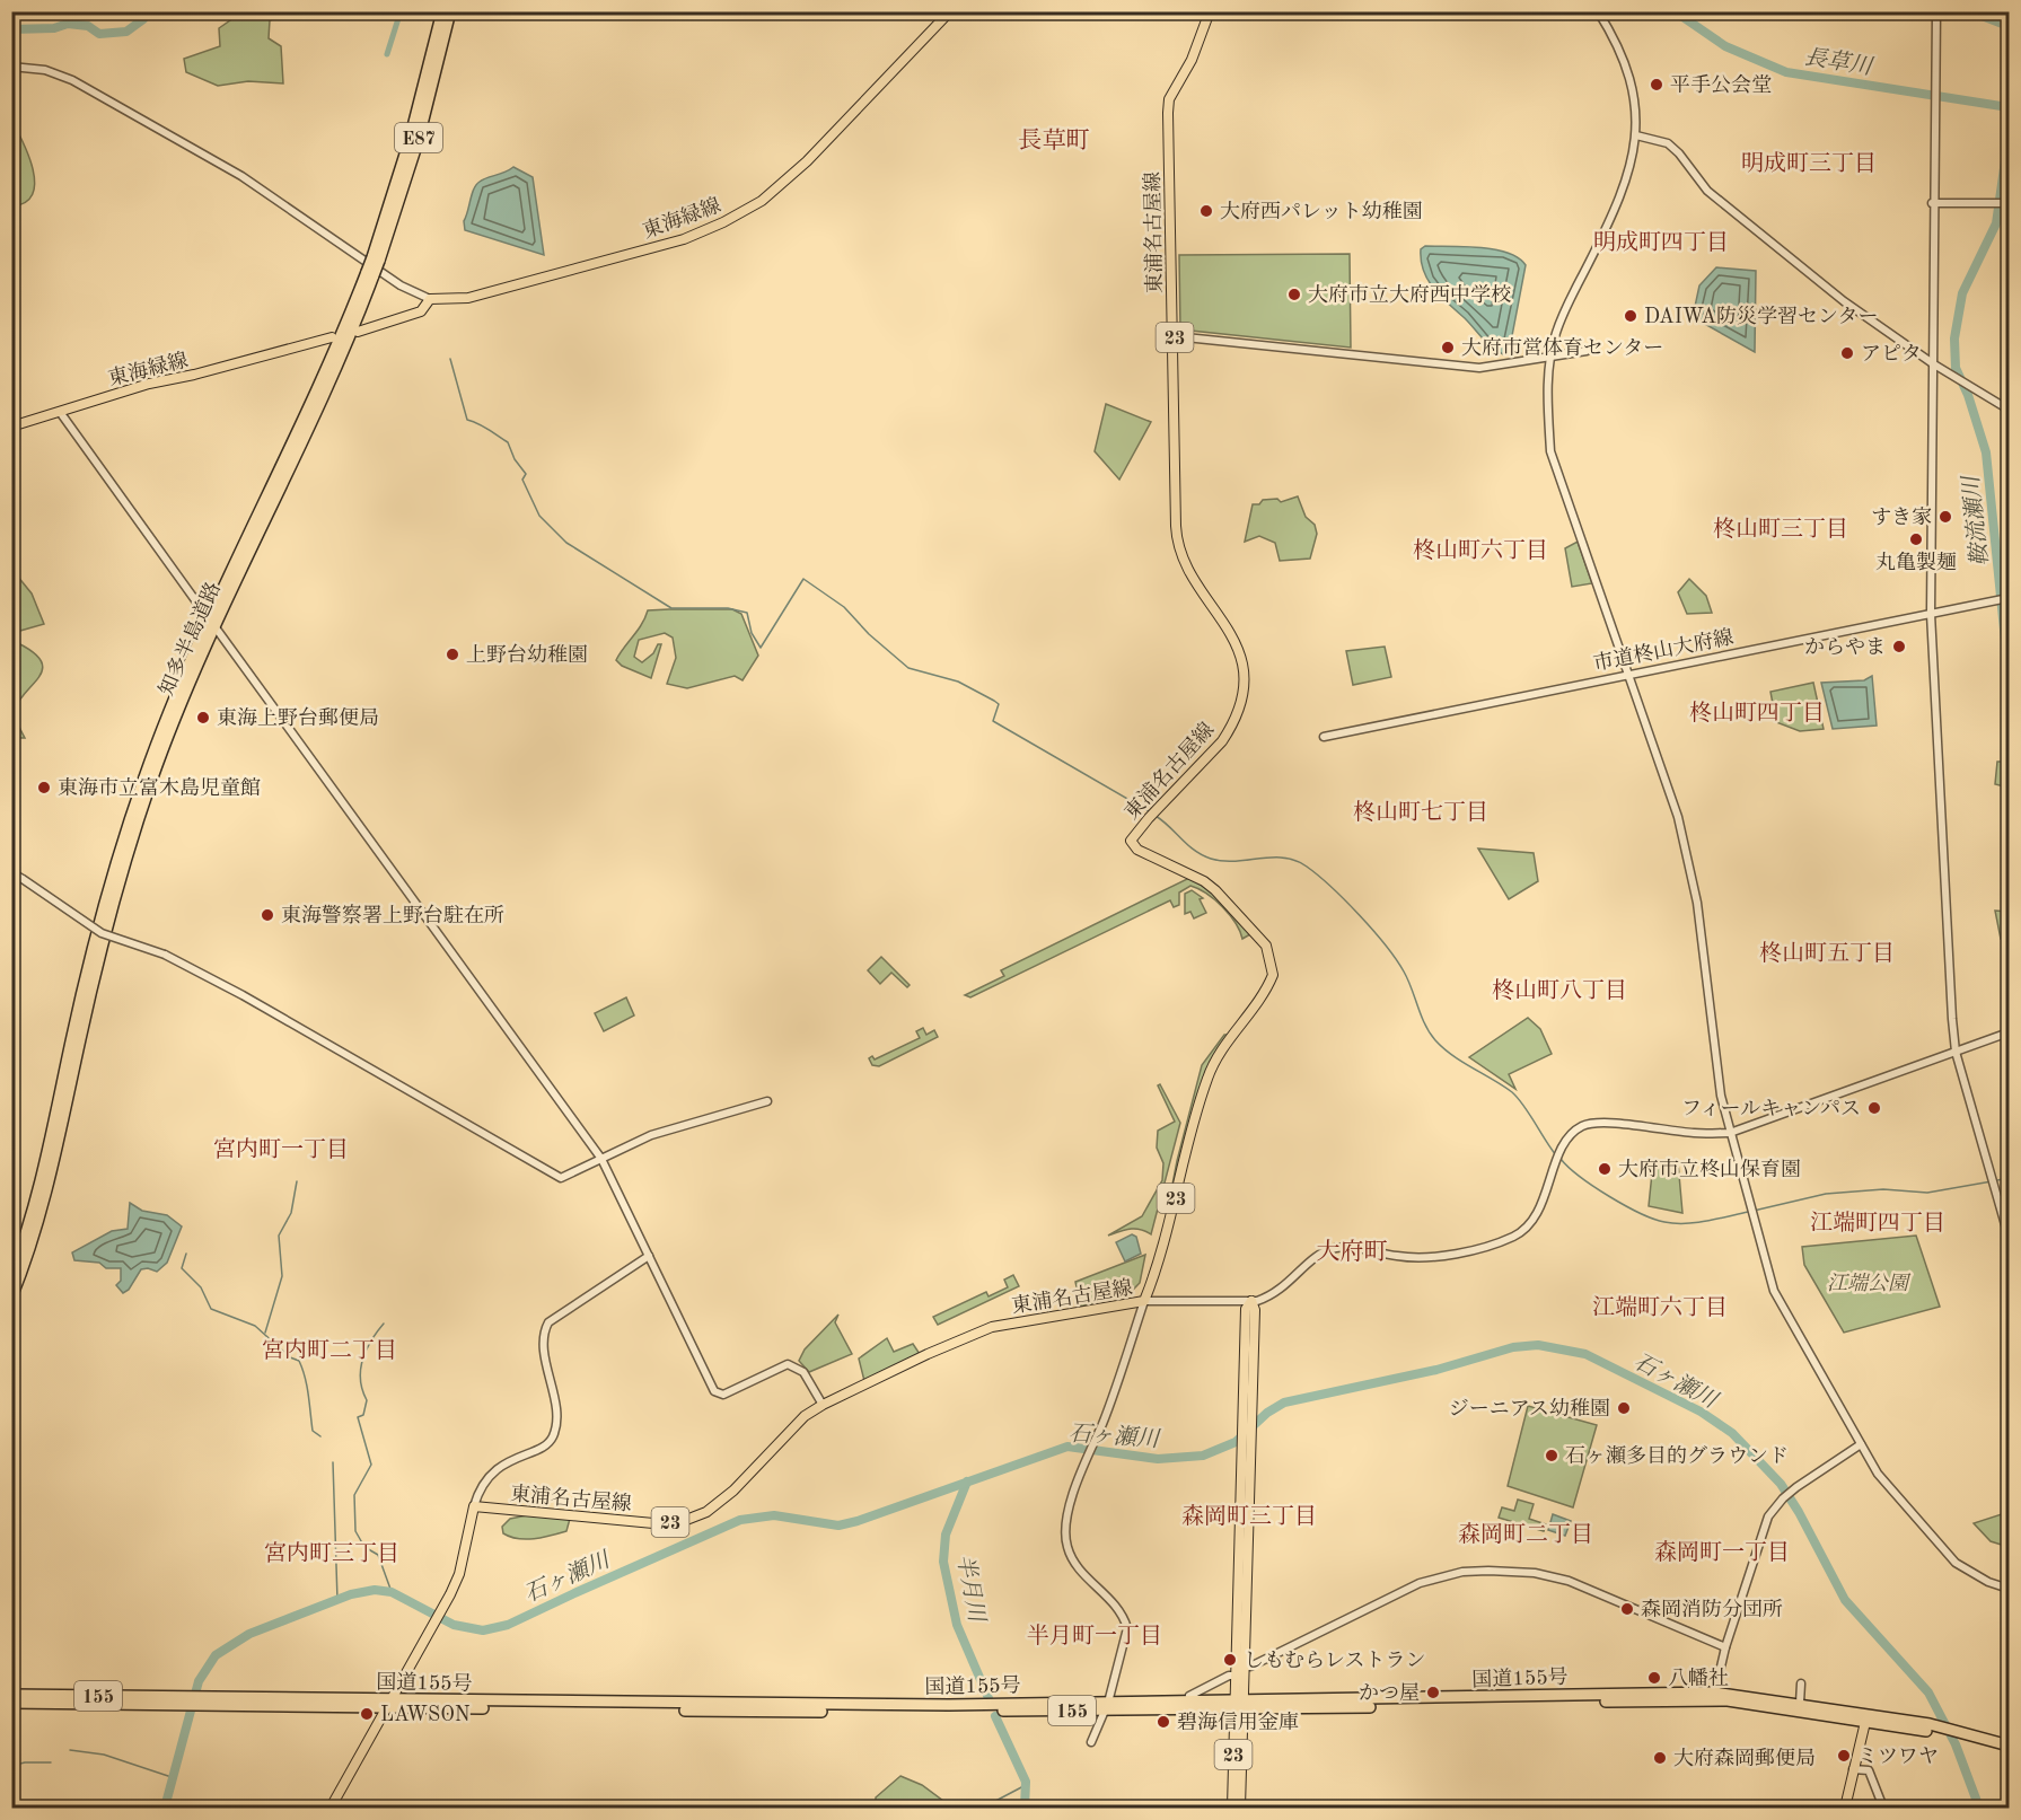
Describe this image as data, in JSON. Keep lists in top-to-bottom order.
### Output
{
  "streets": {
    "highway": [
      "E87",
      "知多半島道路",
      "国道155号",
      "155"
    ],
    "main road": ["東海緑線", "東浦名古屋線", "23"],
    "street": ["市道柊山大府線"]
  },
  "crossings": [
    ["23", "国道155号"]
  ],
  "districts": [
    "長草町",
    "明成町三丁目",
    "明成町四丁目",
    "柊山町三丁目",
    "柊山町六丁目",
    "柊山町四丁目",
    "柊山町七丁目",
    "柊山町五丁目",
    "柊山町八丁目",
    "宮内町一丁目",
    "江端町四丁目",
    "大府町",
    "江端町六丁目",
    "宮内町二丁目",
    "森岡町三丁目",
    "森岡町二丁目",
    "森岡町一丁目",
    "宮内町三丁目",
    "半月町一丁目"
  ],
  "water": [
    "長草川",
    "鞍流瀬川",
    "石ヶ瀬川",
    "半月川"
  ],
  "parks": ["江端公園"],
  "places": [
    "平手公会堂",
    "大府西パレット幼稚園",
    "大府市立大府西中学校",
    "DAIWA防災学習センター",
    "大府市営体育センター",
    "アピタ",
    "すき家",
    "丸亀製麺",
    "からやま",
    "上野台幼稚園",
    "東海上野台郵便局",
    "東海市立富木島児童館",
    "東海警察署上野台駐在所",
    "フィールキャンパス",
    "大府市立柊山保育園",
    "ジーニアス幼稚園",
    "石ヶ瀬多目的グラウンド",
    "森岡消防分団所",
    "しもむらレストラン",
    "八幡社",
    "かつ屋",
    "LAWSON",
    "碧海信用金庫",
    "ミツワヤ",
    "大府森岡郵便局"
  ]
}
